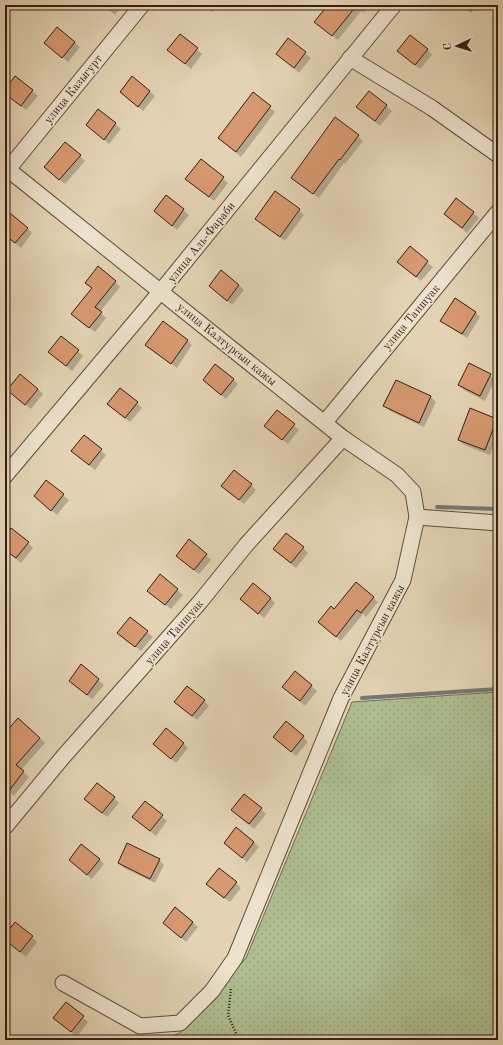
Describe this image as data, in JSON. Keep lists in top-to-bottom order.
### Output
{
  "streets": {
    "street": [
      "улица Казыгурт",
      "улица Аль-Фараби",
      "улица Таншуак",
      "улица Калтурсын кажы"
    ]
  },
  "crossings": [
    ["улица Казыгурт", "улица Калтурсын кажы"],
    ["улица Аль-Фараби", "улица Калтурсын кажы"],
    ["улица Таншуак", "улица Калтурсын кажы"]
  ],
  "north": "left"
}
